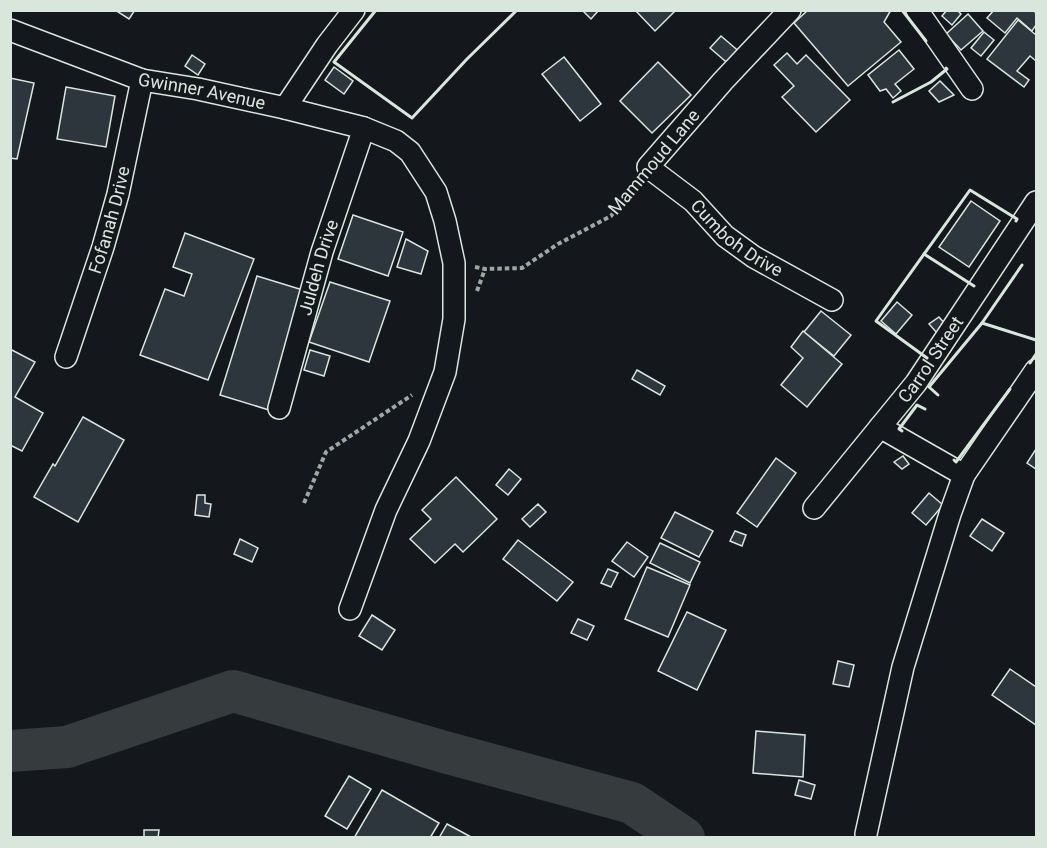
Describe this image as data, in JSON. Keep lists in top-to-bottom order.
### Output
{
  "streets": {
    "street": [
      "Gwinner Avenue",
      "Mammoud Lane",
      "Fofanah Drive",
      "Cumboh Drive",
      "Juldeh Drive",
      "Carrol Street"
    ]
  },
  "crossings": [
    ["Gwinner Avenue", "Mammoud Lane"],
    ["Gwinner Avenue", "Fofanah Drive"],
    ["Gwinner Avenue", "Juldeh Drive"],
    ["Mammoud Lane", "Cumboh Drive"]
  ]
}
